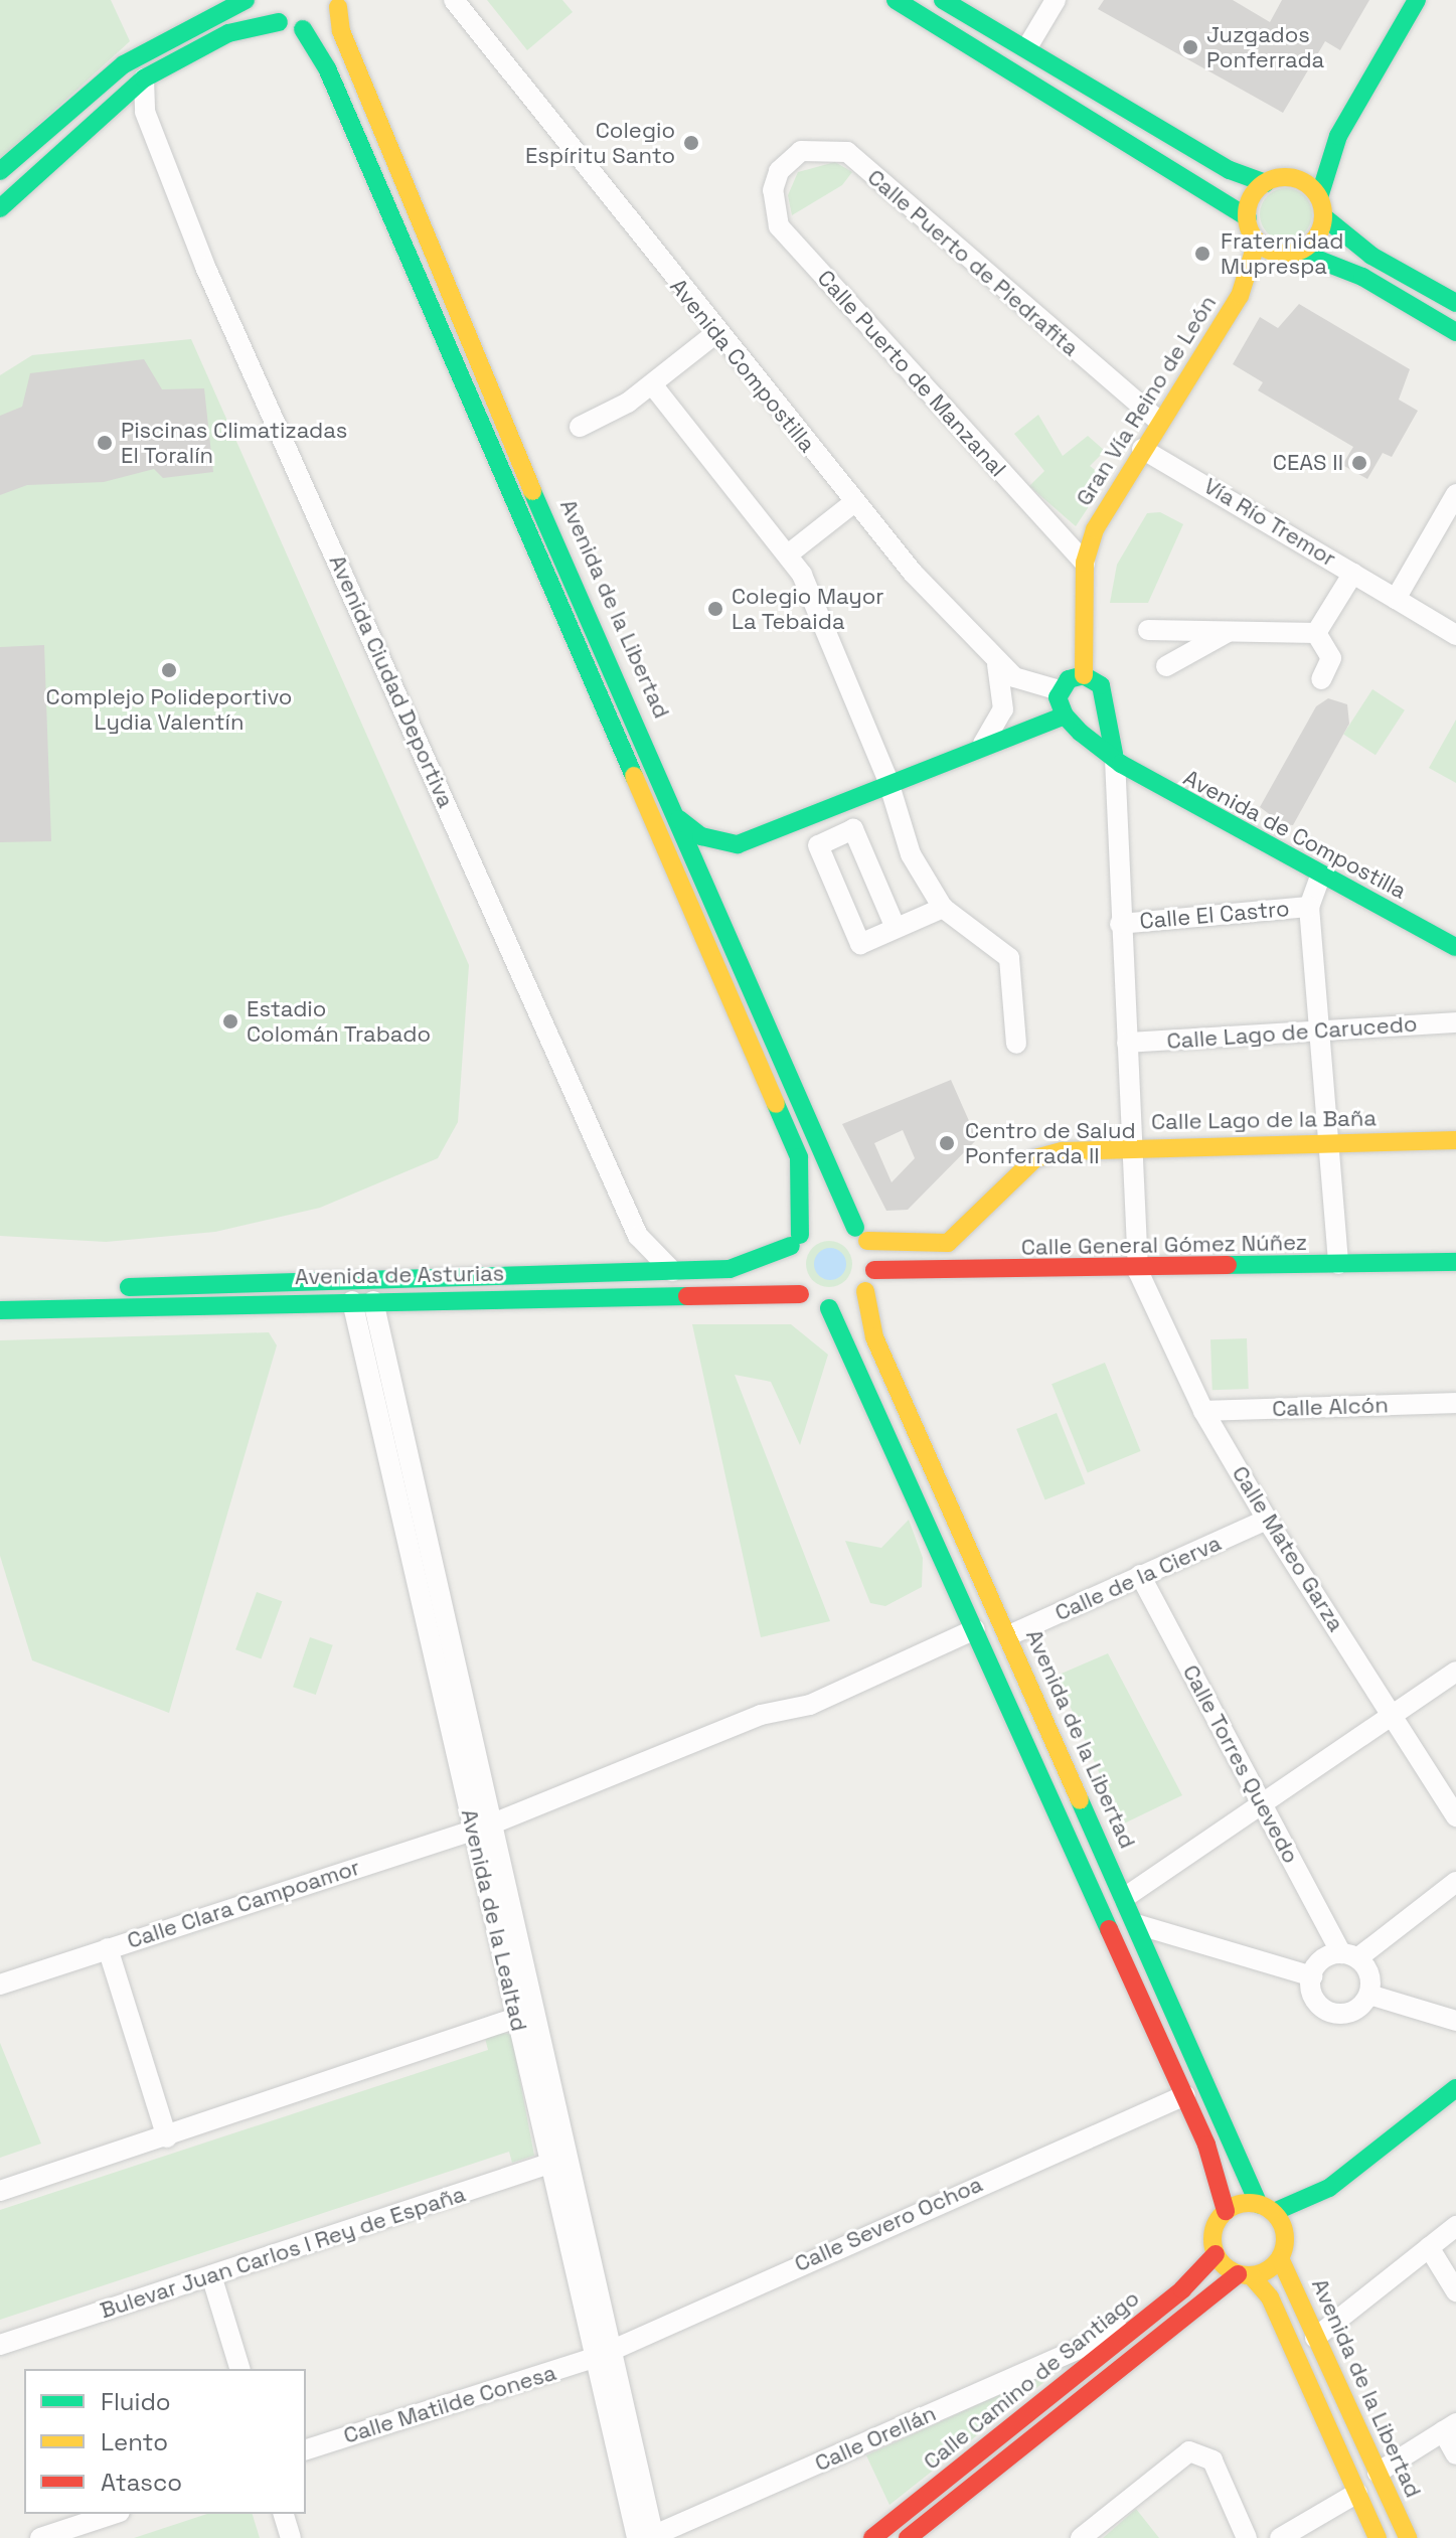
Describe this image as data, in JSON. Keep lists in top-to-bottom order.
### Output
{
  "streets": {
    "main road": [
      "Gran Vía Reino de León",
      "Avenida de la Libertad",
      "Avenida de Compostilla",
      "Calle Lago de la Baña",
      "Calle General Gómez Núñez",
      "Avenida de Asturias",
      "Calle Camino de Santiago"
    ],
    "street": [
      "Calle Puerto de Piedrafita",
      "Avenida Compostilla",
      "Calle Puerto de Manzanal",
      "Vía Río Tremor",
      "Avenida Ciudad Deportiva",
      "Calle El Castro",
      "Calle Lago de Carucedo",
      "Calle Alcón",
      "Calle Mateo Garza",
      "Calle de la Cierva",
      "Calle Torres Quevedo",
      "Calle Clara Campoamor",
      "Avenida de la Lealtad",
      "Calle Severo Ochoa",
      "Bulevar Juan Carlos I Rey de España",
      "Calle Matilde Conesa",
      "Calle Orellán"
    ]
  },
  "crossings": [
    ["Calle Puerto de Piedrafita", "Calle Puerto de Manzanal"],
    ["Calle Puerto de Piedrafita", "Gran Vía Reino de León"],
    ["Avenida Compostilla", "Avenida de Compostilla"],
    ["Calle Puerto de Manzanal", "Gran Vía Reino de León"],
    ["Gran Vía Reino de León", "Vía Río Tremor"],
    ["Avenida de la Libertad", "Calle Lago de la Baña"],
    ["Avenida de la Libertad", "Calle General Gómez Núñez"],
    ["Avenida de la Libertad", "Avenida de Asturias"],
    ["Avenida de la Libertad", "Calle de la Cierva"],
    ["Avenida de la Libertad", "Calle Camino de Santiago"],
    ["Avenida Ciudad Deportiva", "Avenida de Asturias"],
    ["Calle Lago de la Baña", "Calle General Gómez Núñez"],
    ["Calle Lago de la Baña", "Avenida de Asturias"],
    ["Calle General Gómez Núñez", "Avenida de Asturias"],
    ["Calle General Gómez Núñez", "Calle Mateo Garza"],
    ["Avenida de Asturias", "Avenida de la Lealtad"],
    ["Calle Alcón", "Calle Mateo Garza"],
    ["Calle Mateo Garza", "Calle de la Cierva"],
    ["Calle de la Cierva", "Calle Torres Quevedo"],
    ["Calle Clara Campoamor", "Avenida de la Lealtad"],
    ["Avenida de la Lealtad", "Calle Severo Ochoa"],
    ["Avenida de la Lealtad", "Bulevar Juan Carlos I Rey de España"],
    ["Avenida de la Lealtad", "Calle Matilde Conesa"],
    ["Avenida de la Lealtad", "Calle Orellán"],
    ["Calle Severo Ochoa", "Calle Matilde Conesa"],
    ["Calle Camino de Santiago", "Calle Orellán"]
  ],
  "places": [
    "Juzgados Ponferrada",
    "Colegio Espíritu Santo",
    "Fraternidad Muprespa",
    "Piscinas Climatizadas El Toralín",
    "CEAS II",
    "Colegio Mayor La Tebaida",
    "Complejo Polideportivo Lydia Valentín",
    "Estadio Colomán Trabado",
    "Centro de Salud Ponferrada II"
  ],
  "legend": ["Fluido", "Lento", "Atasco"]
}
